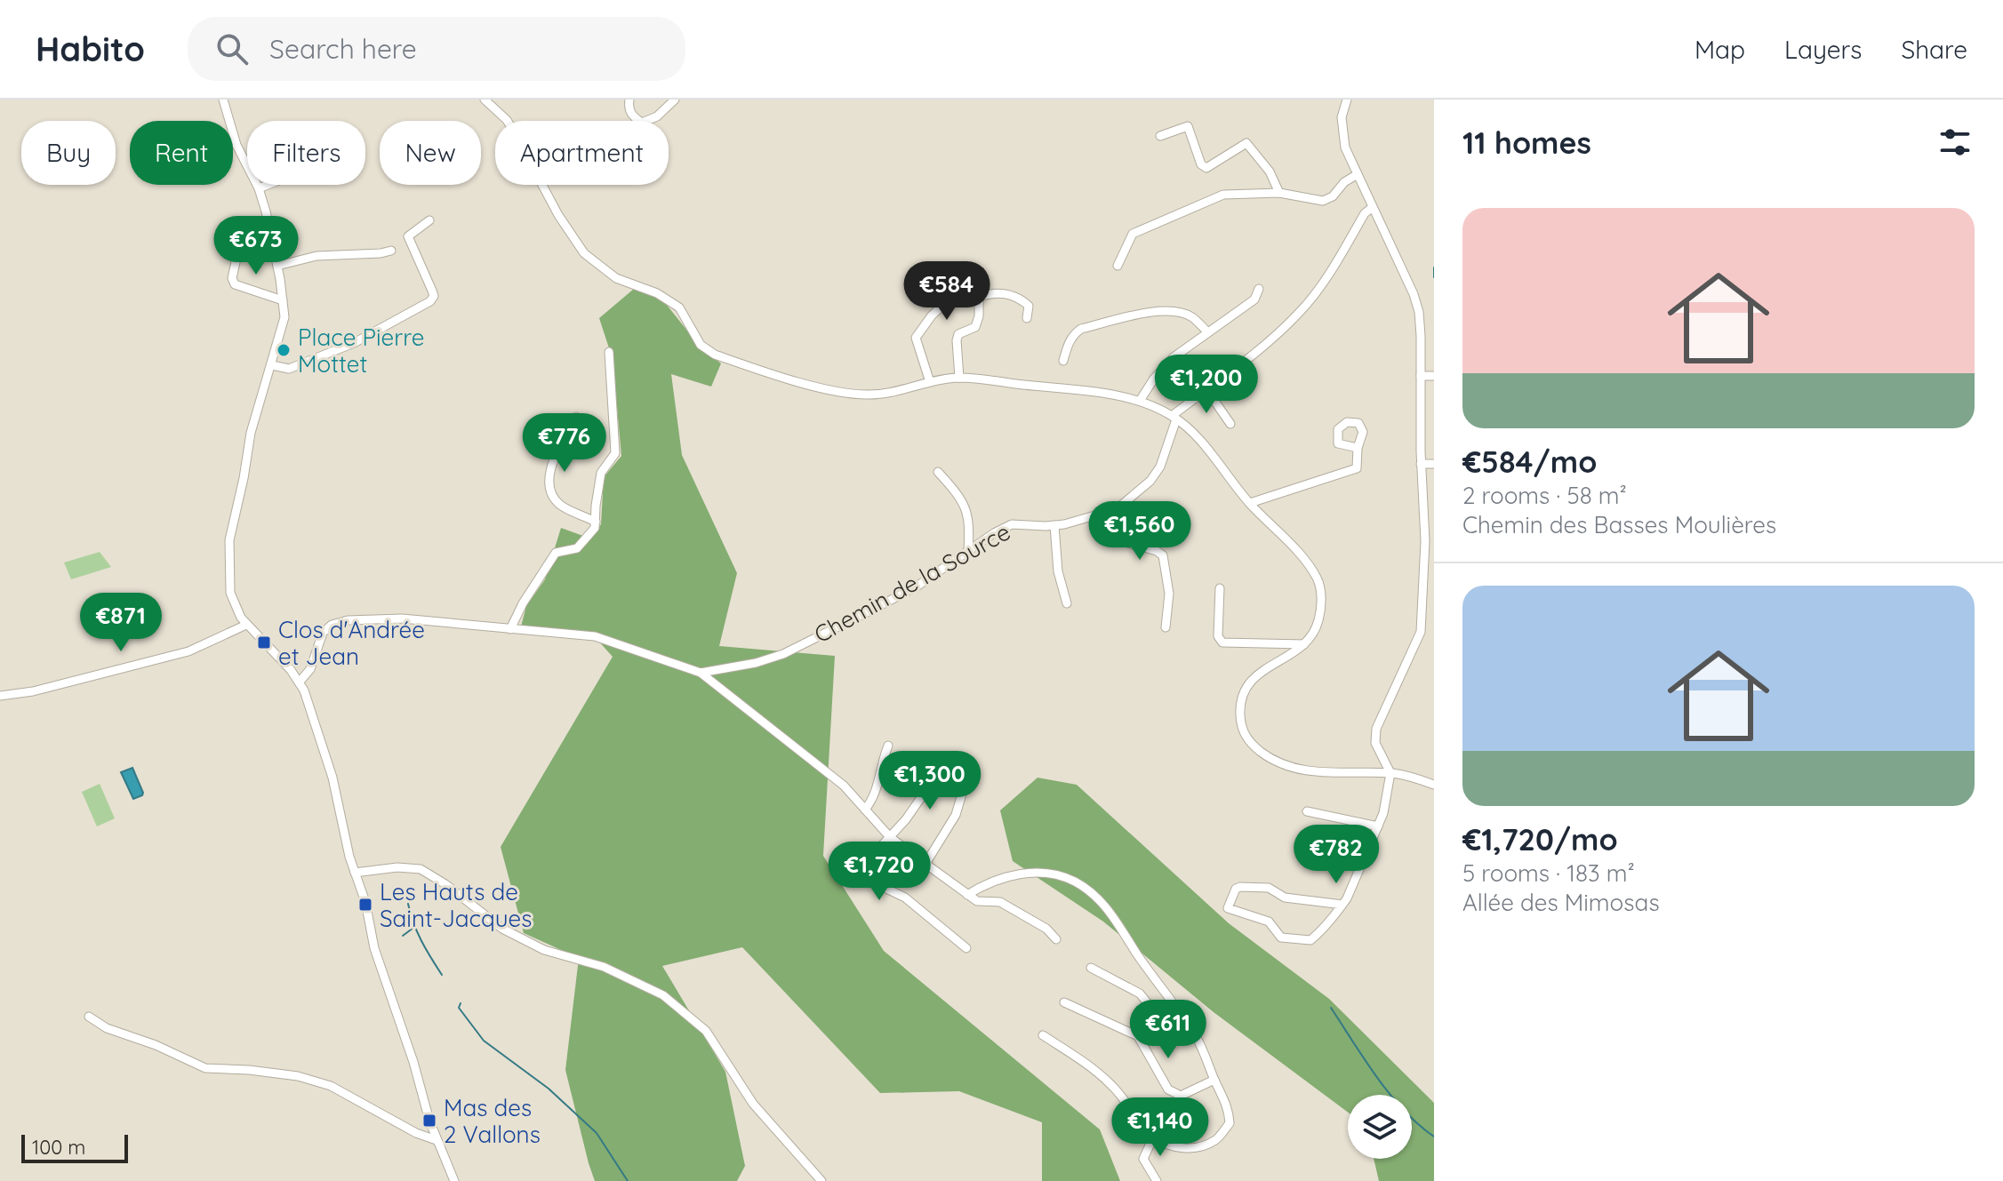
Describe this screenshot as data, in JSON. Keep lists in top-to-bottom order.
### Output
{
  "streets": {
    "street": ["Chemin de la Source"]
  },
  "places": {
    "other": ["Place Pierre Mottet"],
    "transit": ["Clos d'Andrée et Jean", "Les Hauts de Saint-Jacques", "Mas des 2 Vallons"]
  },
  "scale_bar": "100 m",
  "page": {
    "header": "Habito",
    "search": "Search here",
    "nav": ["Map", "Layers", "Share"],
    "heading": "11 homes",
    "chip": [
      "Buy",
      "Rent",
      "Filters",
      "New",
      "Apartment"
    ],
    "list": [
      {
        "name": "€584/mo",
        "note": "2 rooms · 58 m² · Chemin des Basses Moulières"
      },
      {
        "name": "€1,720/mo",
        "note": "5 rooms · 183 m² · Allée des Mimosas"
      }
    ],
    "price": [
      "€673",
      "€584",
      "€1,200",
      "€776",
      "€1,560",
      "€871",
      "€1,300",
      "€782",
      "€1,720",
      "€611",
      "€1,140"
    ],
    "scale": "100 m"
  }
}
